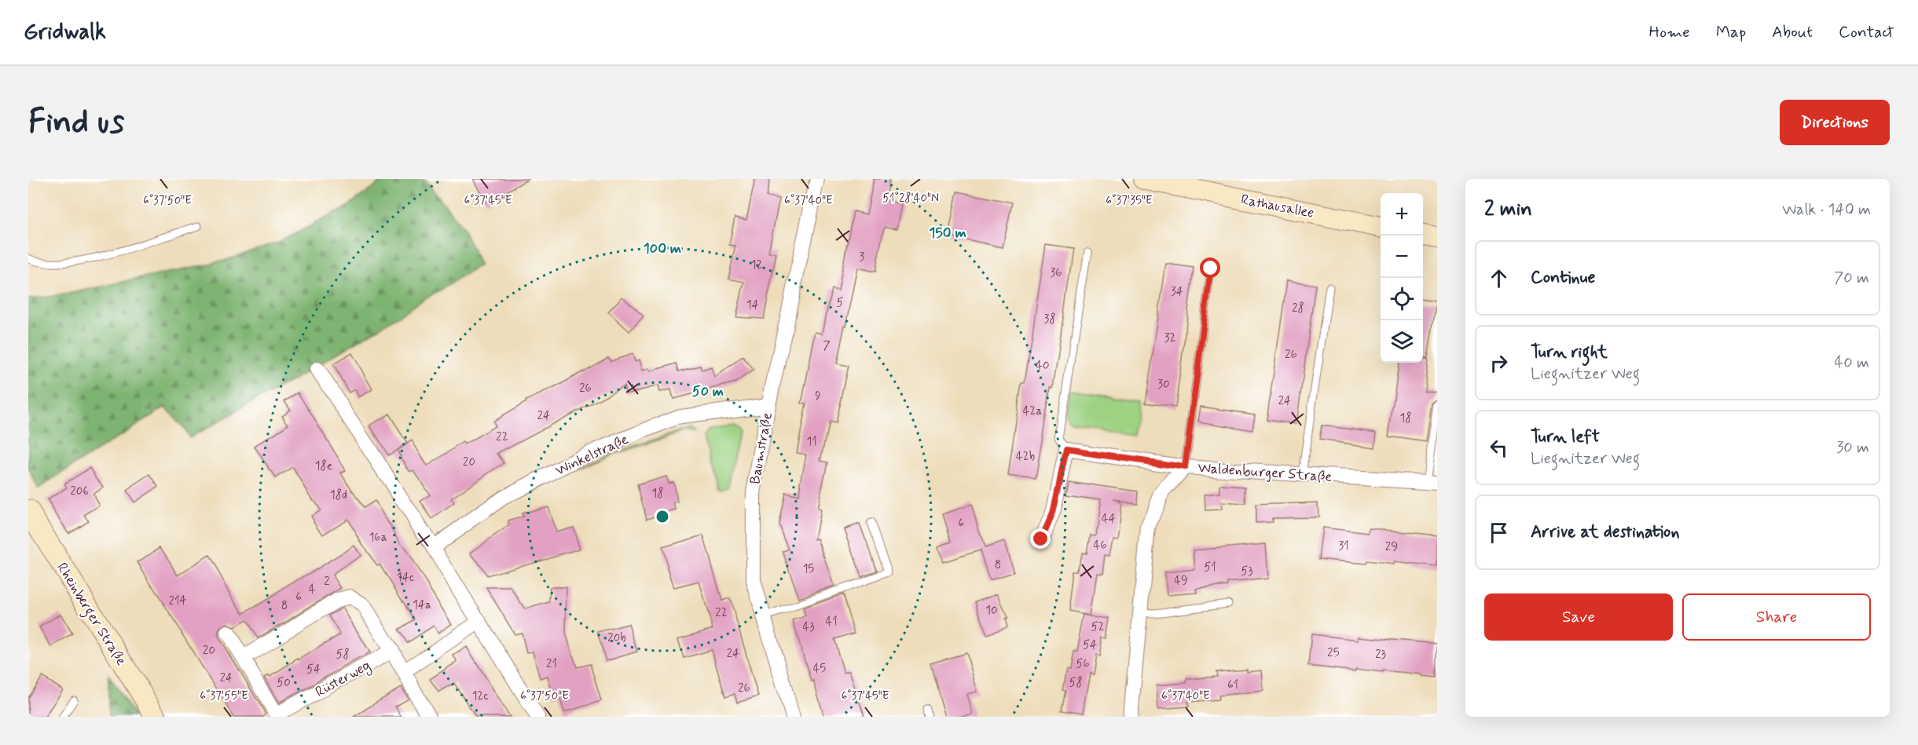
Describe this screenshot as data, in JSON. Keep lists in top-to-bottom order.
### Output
{
  "streets": {
    "street": [
      "Rathausallee",
      "Baumstraße",
      "Winkelstraße",
      "Waldenburger Straße",
      "Rheinberger Straße",
      "Rüsterweg"
    ]
  },
  "crossings": [
    ["Baumstraße", "Winkelstraße"]
  ],
  "house_numbers": [
    "3",
    "12",
    "36",
    "34",
    "5",
    "14",
    "28",
    "38",
    "32",
    "7",
    "26",
    "40",
    "30",
    "26",
    "9",
    "24",
    "42a",
    "24",
    "18",
    "22",
    "11",
    "42b",
    "20",
    "18e",
    "206",
    "18",
    "18d",
    "44",
    "6",
    "16a",
    "46",
    "31",
    "29",
    "8",
    "51",
    "15",
    "53",
    "14c",
    "49",
    "2",
    "4",
    "6",
    "214",
    "14a",
    "8",
    "10",
    "22",
    "41",
    "43",
    "52",
    "20b",
    "54",
    "20",
    "25",
    "24",
    "58",
    "23",
    "21",
    "56",
    "45",
    "54",
    "24",
    "50",
    "58",
    "61",
    "26",
    "12c"
  ],
  "page": {
    "header": "Gridwalk",
    "nav": [
      "Home",
      "Map",
      "About",
      "Contact"
    ],
    "buttons": [
      "Directions",
      ["Save", "Share"]
    ],
    "title": "Find us",
    "heading": ["2 min", "Walk · 140 m"],
    "map_buttons": ["+", "−"],
    "list": [
      ["Continue", "70 m"],
      ["Turn right", "Liegnitzer Weg", "40 m"],
      ["Turn left", "Liegnitzer Weg", "30 m"],
      "Arrive at destination"
    ]
  },
  "coordinates": [
    "51°28'40\"N",
    "6°37'50\"E",
    "6°37'45\"E",
    "6°37'40\"E",
    "6°37'35\"E",
    "6°37'55\"E"
  ],
  "rings": ["150 m", "100 m", "50 m"]
}
